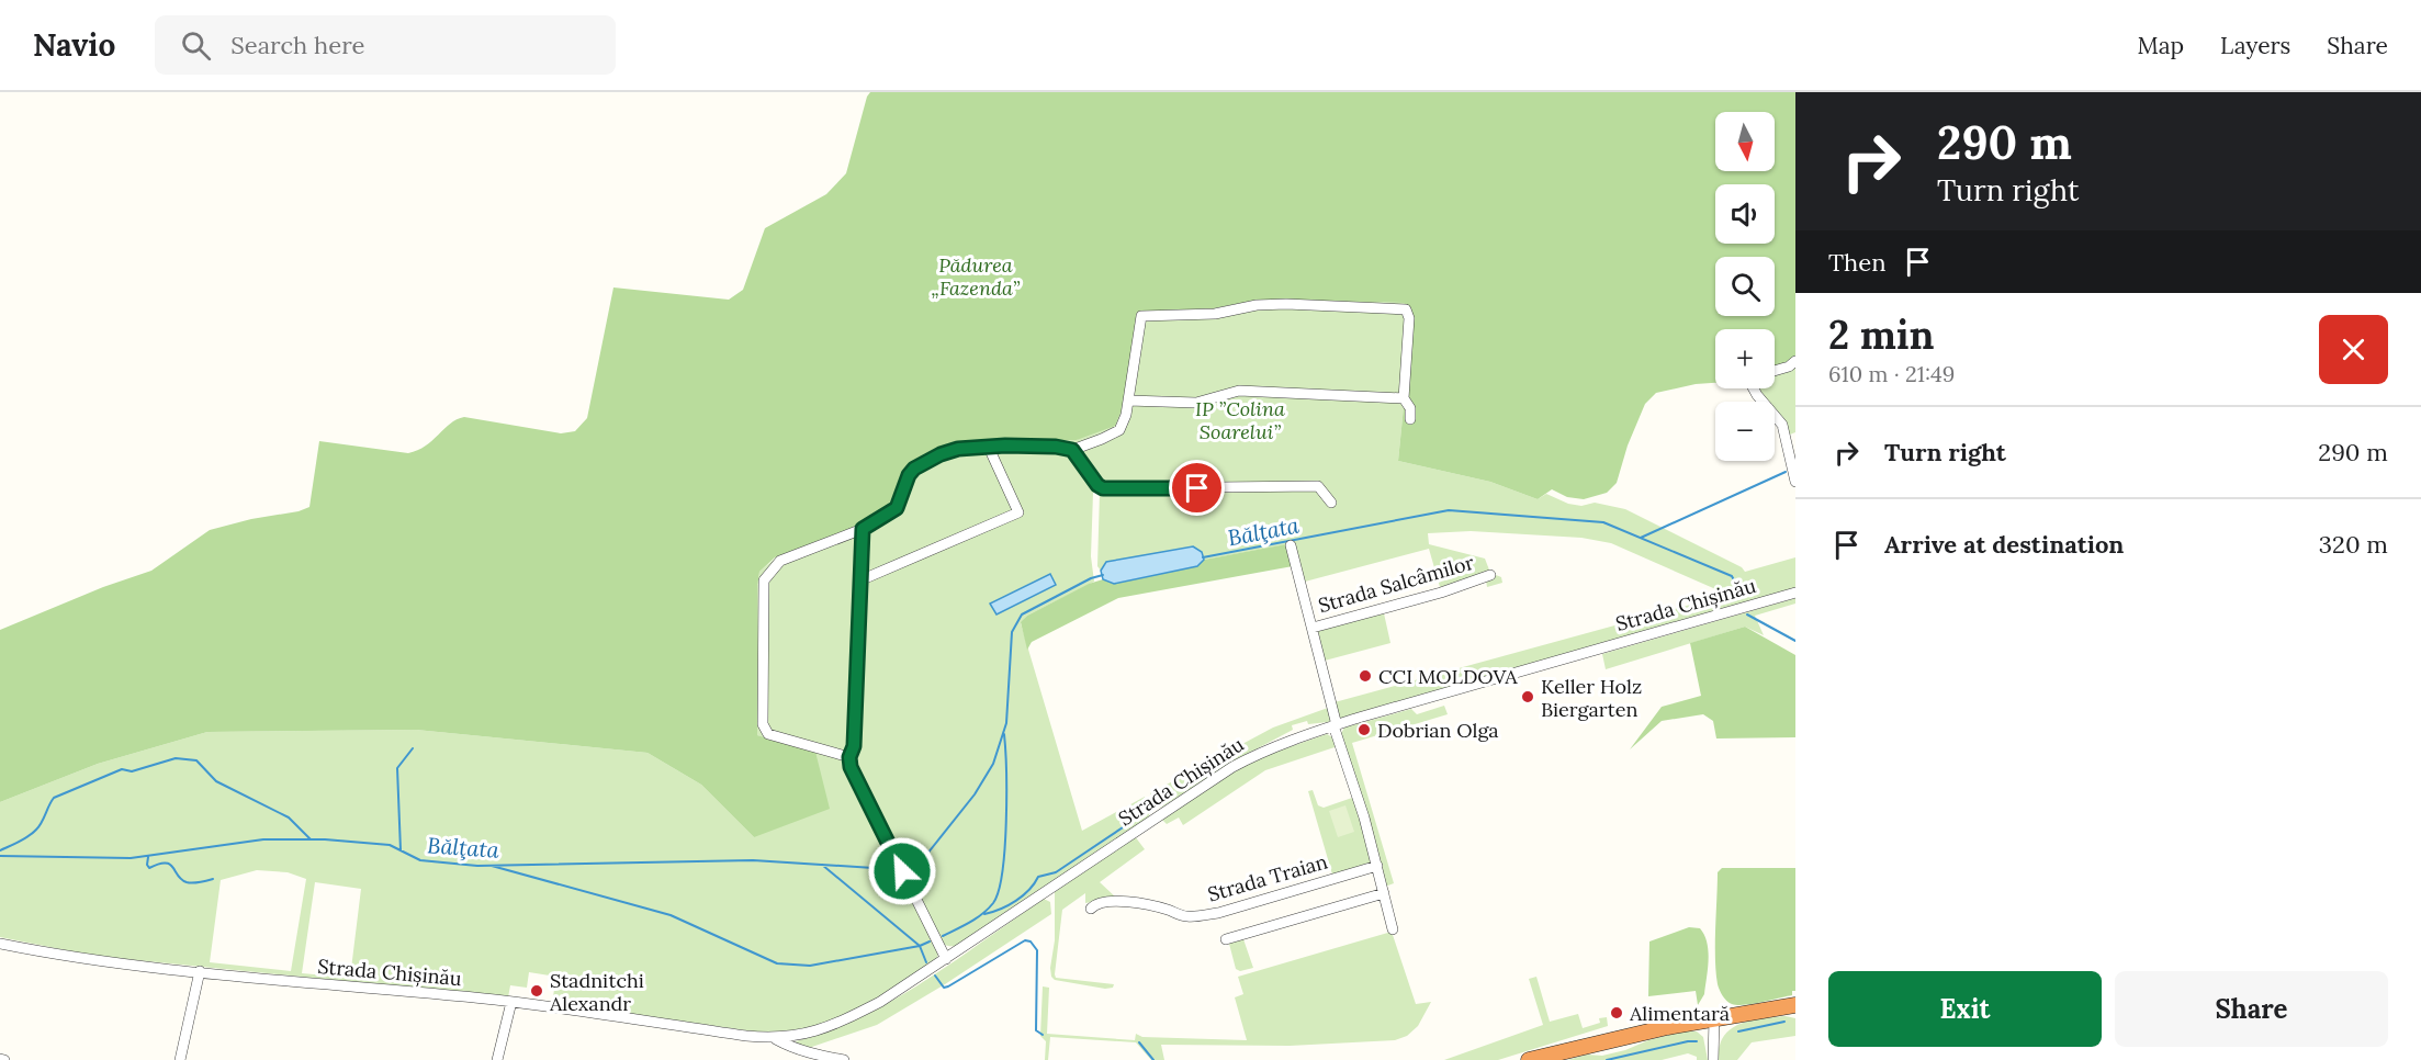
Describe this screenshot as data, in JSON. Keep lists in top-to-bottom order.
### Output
{
  "streets": {
    "street": ["Strada Salcâmilor", "Strada Chișinău", "Strada Traian"]
  },
  "crossings": [
    ["Strada Salcâmilor", "Strada Chișinău"]
  ],
  "water": ["Bălţata"],
  "parks": ["Pădurea „Fazenda”", "IP ”Colina Soarelui”"],
  "places": [
    "CCI MOLDOVA",
    "Keller Holz Biergarten",
    "Dobrian Olga",
    "Stadnitchi Alexandr",
    "Alimentară"
  ],
  "north": "bottom",
  "page": {
    "header": "Navio",
    "search": "Search here",
    "nav": ["Map", "Layers", "Share"],
    "turn": ["290 m", "Turn right"],
    "map_buttons": ["+", "−"],
    "then": "Then",
    "heading": ["2 min", "610 m · 21:49"],
    "list": [
      {
        "name": "Turn right",
        "value": "290 m"
      },
      {
        "name": "Arrive at destination",
        "value": "320 m"
      }
    ],
    "buttons": ["Exit", "Share"]
  }
}
